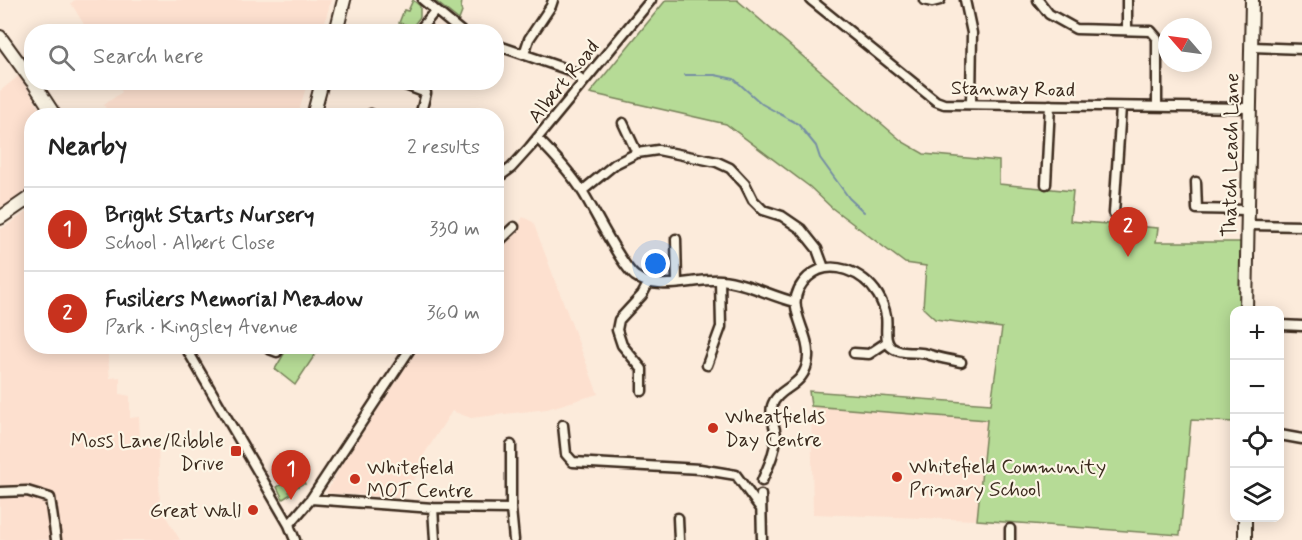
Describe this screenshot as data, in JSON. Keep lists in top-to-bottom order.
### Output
{
  "streets": {
    "street": ["Albert Road", "Stanway Road", "Thatch Leach Lane"]
  },
  "crossings": [
    ["Stanway Road", "Thatch Leach Lane"]
  ],
  "places": {
    "other": [
      "Wheatfields Day Centre",
      "Whitefield Community Primary School",
      "Whitefield MOT Centre",
      "Great Wall"
    ],
    "transit": ["Moss Lane/Ribble Drive"]
  },
  "north": "top left",
  "page": {
    "search": "Search here",
    "heading": ["Nearby", "2 results"],
    "list": [
      {
        "mark": "1",
        "name": "Bright Starts Nursery",
        "note": "School · Albert Close",
        "value": "330 m"
      },
      {
        "mark": "2",
        "name": "Fusiliers Memorial Meadow",
        "note": "Park · Kingsley Avenue",
        "value": "360 m"
      }
    ],
    "pins": ["2", "1"],
    "map_buttons": ["+", "−"]
  }
}
